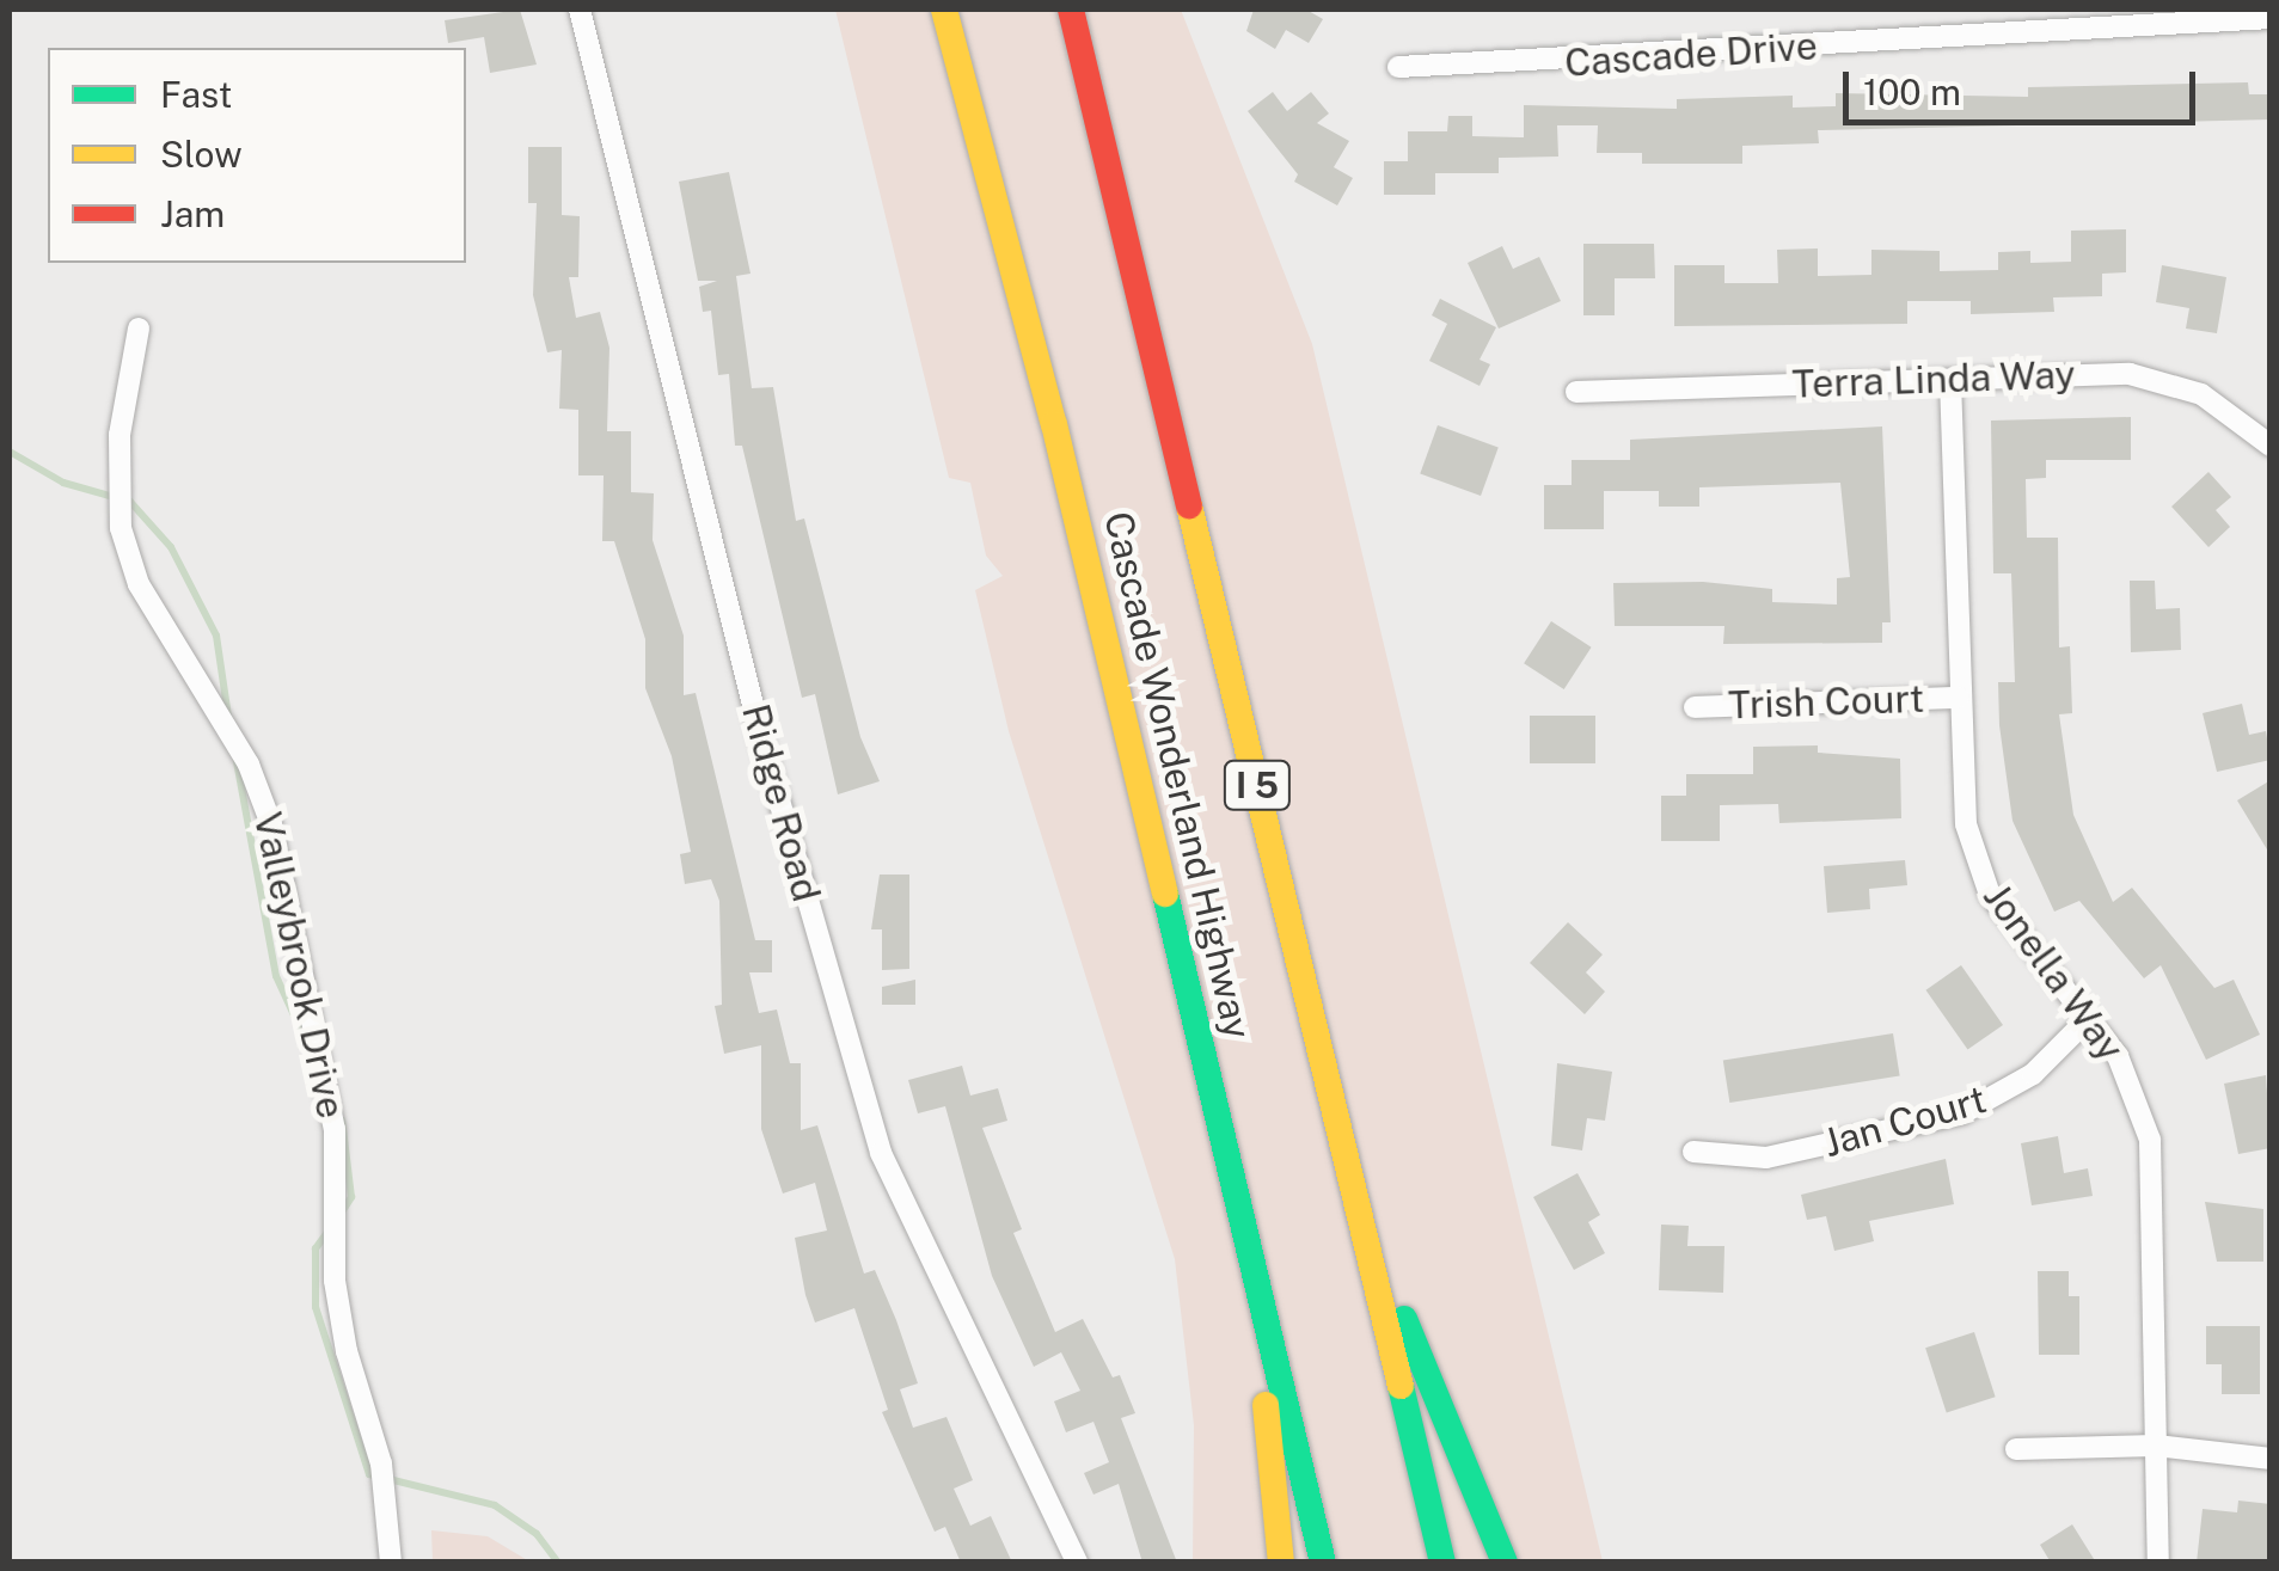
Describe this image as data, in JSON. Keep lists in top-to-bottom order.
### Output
{
  "streets": {
    "highway": ["Cascade Wonderland Highway", "I 5"],
    "street": [
      "Cascade Drive",
      "Terra Linda Way",
      "Trish Court",
      "Ridge Road",
      "Valleybrook Drive",
      "Jonella Way",
      "Jan Court"
    ]
  },
  "crossings": [
    ["Terra Linda Way", "Jonella Way"],
    ["Trish Court", "Jonella Way"],
    ["Jonella Way", "Jan Court"]
  ],
  "legend": ["Fast", "Slow", "Jam"],
  "scale_bar": "100 m"
}
